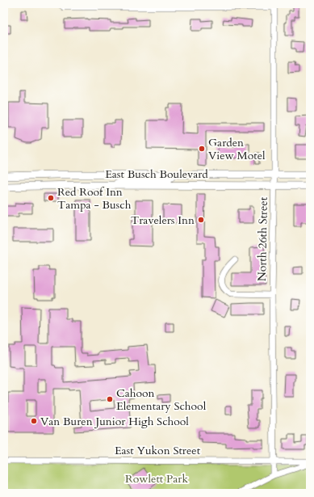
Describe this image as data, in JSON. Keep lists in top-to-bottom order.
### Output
{
  "streets": {
    "main road": ["East Busch Boulevard"],
    "street": ["North 26th Street", "East Yukon Street"]
  },
  "crossings": [
    ["East Busch Boulevard", "North 26th Street"],
    ["North 26th Street", "East Yukon Street"]
  ],
  "parks": ["Rowlett Park"],
  "places": [
    "Garden View Motel",
    "Red Roof Inn Tampa - Busch",
    "Travelers Inn",
    "Cahoon Elementary School",
    "Van Buren Junior High School"
  ]
}
